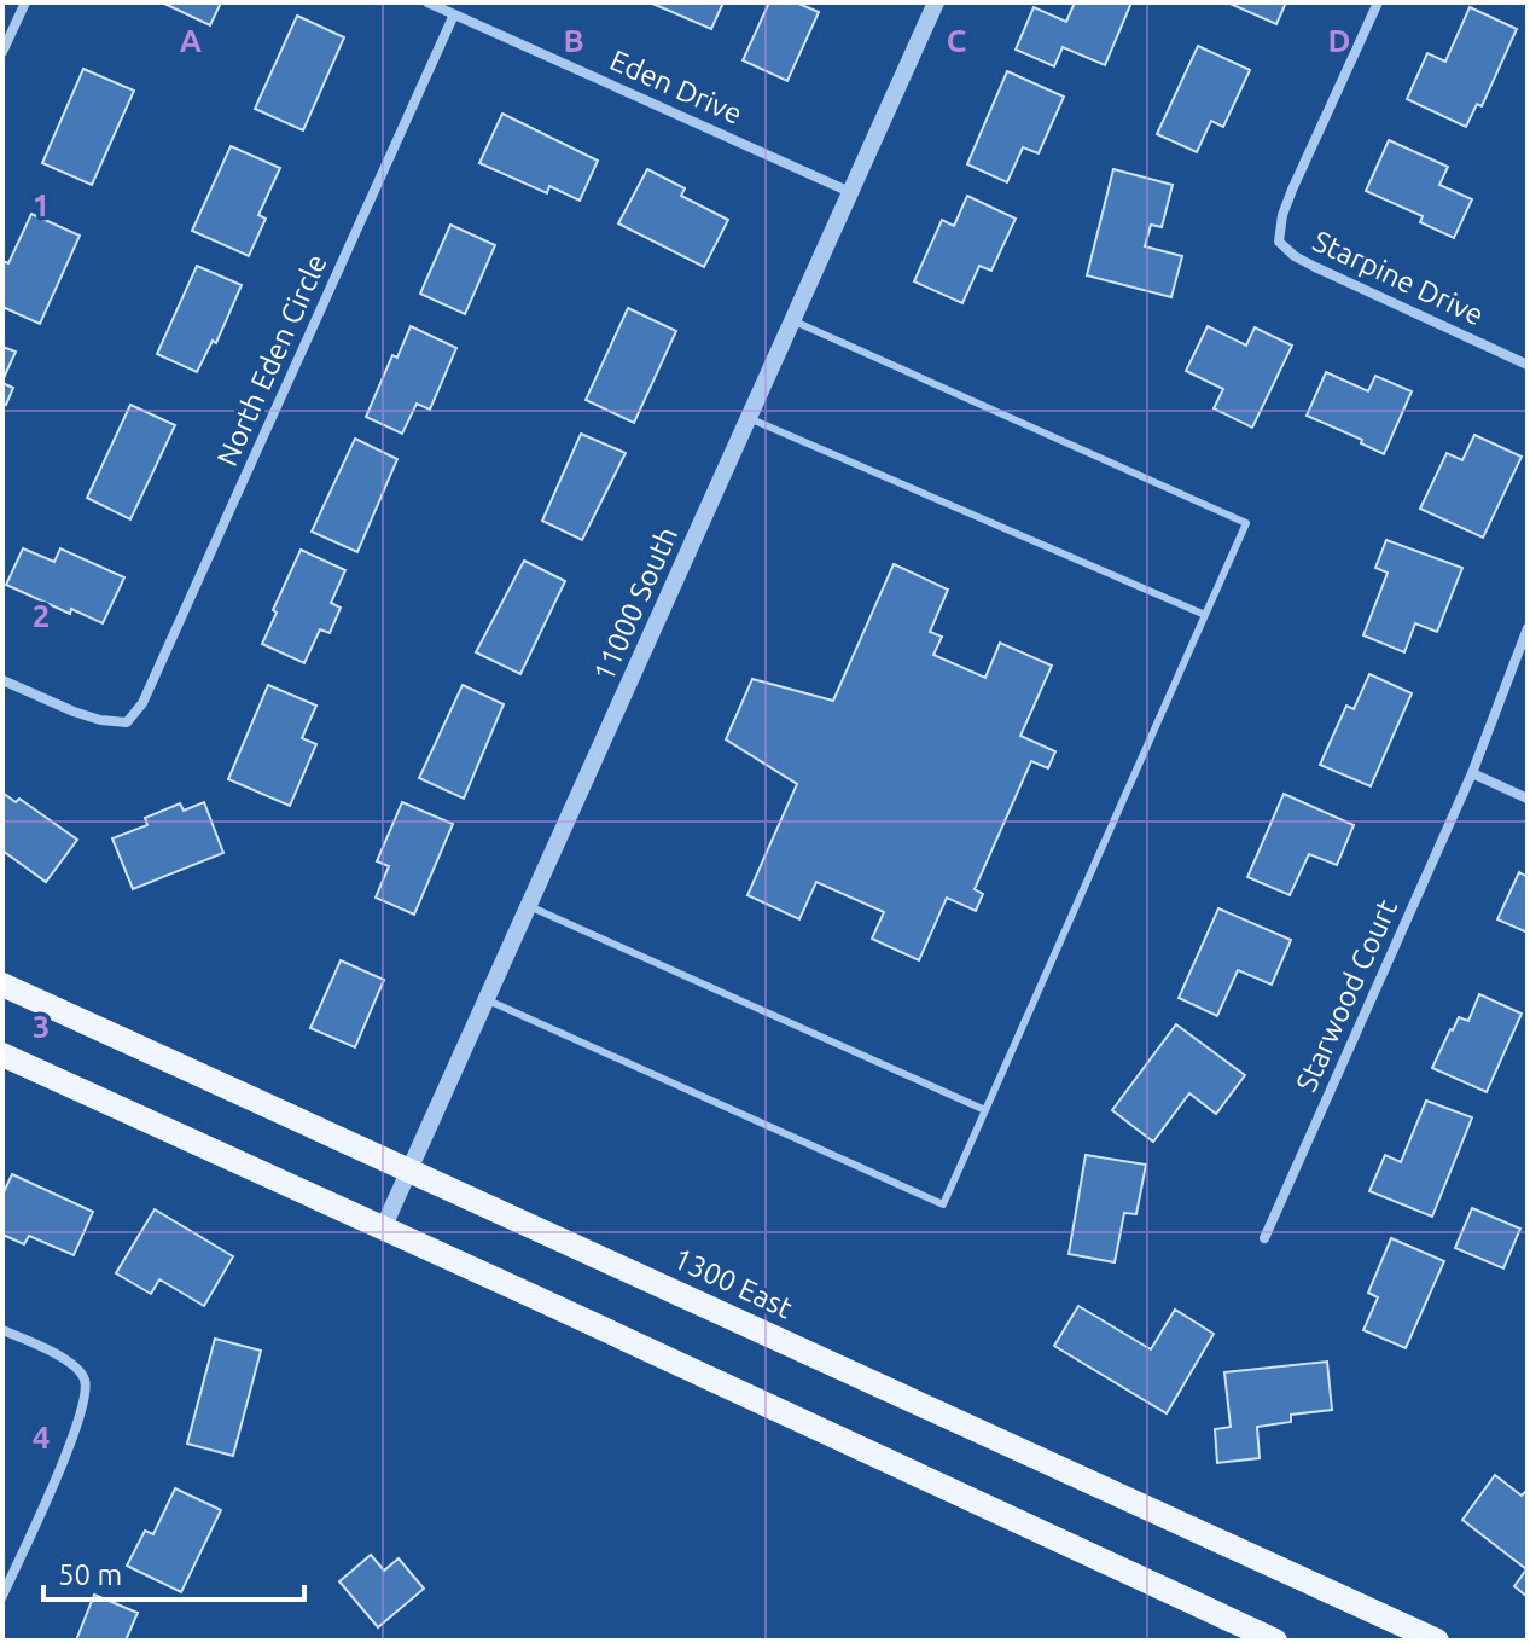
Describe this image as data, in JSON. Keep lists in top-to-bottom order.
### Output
{
  "streets": {
    "main road": ["1300 East"],
    "street": [
      "Eden Drive",
      "Starpine Drive",
      "North Eden Circle",
      "11000 South",
      "Starwood Court"
    ]
  },
  "crossings": [
    ["Eden Drive", "North Eden Circle"],
    ["Eden Drive", "11000 South"],
    ["11000 South", "1300 East"]
  ],
  "scale_bar": "50 m",
  "grid": {
    "columns": [
      "A",
      "B",
      "C",
      "D"
    ],
    "rows": [
      "1",
      "2",
      "3",
      "4"
    ]
  }
}
